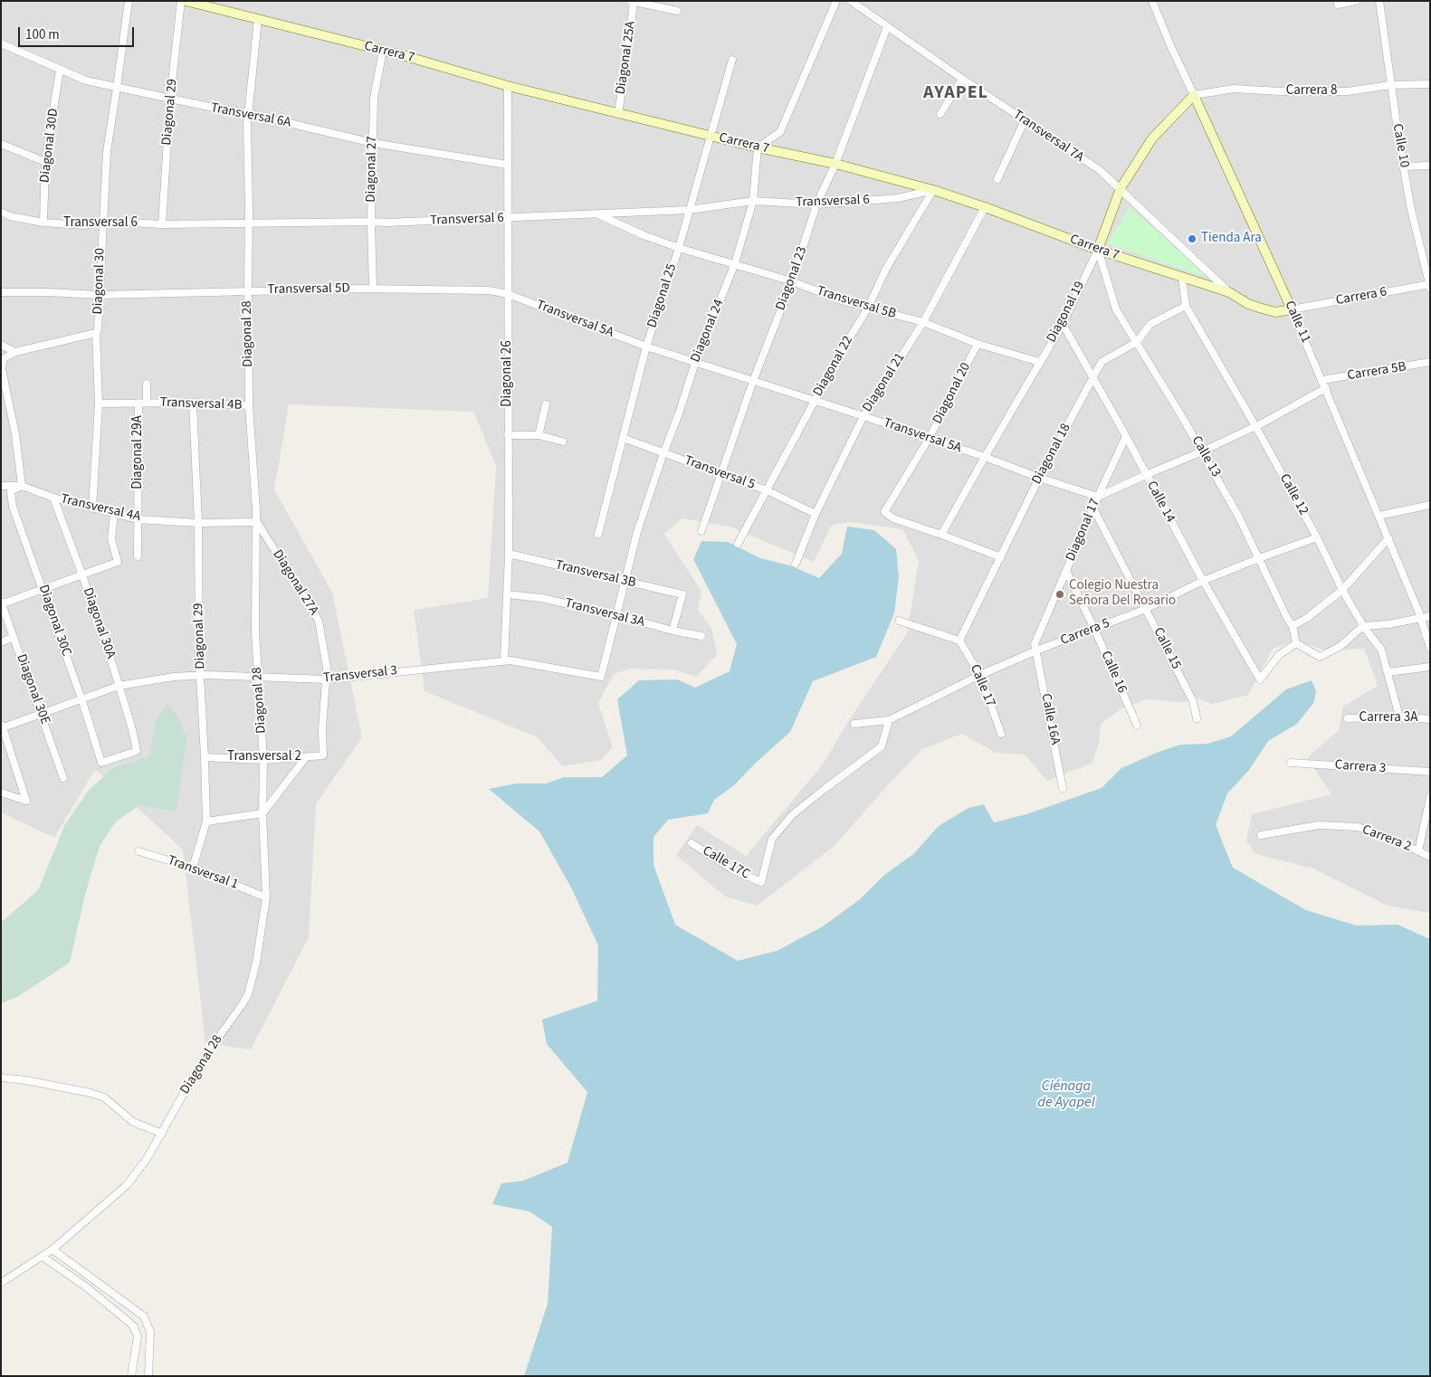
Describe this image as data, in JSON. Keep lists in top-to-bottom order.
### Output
{
  "streets": {
    "main road": ["Carrera 7", "Diagonal 19", "Calle 11"],
    "street": [
      "Diagonal 25A",
      "Carrera 8",
      "Diagonal 29",
      "Transversal 6A",
      "Transversal 7A",
      "Diagonal 30D",
      "Calle 10",
      "Diagonal 27",
      "Transversal 6",
      "Diagonal 23",
      "Diagonal 30",
      "Transversal 5D",
      "Diagonal 25",
      "Carrera 6",
      "Transversal 5B",
      "Transversal 5A",
      "Diagonal 24",
      "Diagonal 28",
      "Diagonal 22",
      "Carrera 5B",
      "Diagonal 26",
      "Diagonal 21",
      "Diagonal 20",
      "Transversal 4B",
      "Diagonal 29A",
      "Diagonal 18",
      "Calle 13",
      "Transversal 5",
      "Calle 12",
      "Calle 14",
      "Transversal 4A",
      "Diagonal 17",
      "Transversal 3B",
      "Diagonal 27A",
      "Transversal 3A",
      "Diagonal 30C",
      "Diagonal 30A",
      "Carrera 5",
      "Calle 15",
      "Calle 16",
      "Transversal 3",
      "Calle 17",
      "Diagonal 30E",
      "Carrera 3A",
      "Calle 16A",
      "Transversal 2",
      "Carrera 3",
      "Carrera 2",
      "Calle 17C",
      "Transversal 1"
    ]
  },
  "crossings": [
    ["Carrera 7", "Diagonal 25A"],
    ["Carrera 7", "Transversal 7A"],
    ["Carrera 7", "Diagonal 27"],
    ["Carrera 7", "Transversal 6"],
    ["Carrera 7", "Diagonal 23"],
    ["Carrera 7", "Diagonal 25"],
    ["Carrera 7", "Carrera 6"],
    ["Carrera 7", "Diagonal 19"],
    ["Carrera 7", "Calle 11"],
    ["Carrera 7", "Diagonal 24"],
    ["Carrera 7", "Diagonal 28"],
    ["Carrera 7", "Diagonal 22"],
    ["Carrera 7", "Diagonal 26"],
    ["Carrera 7", "Diagonal 21"],
    ["Carrera 7", "Calle 13"],
    ["Carrera 7", "Calle 12"],
    ["Carrera 8", "Calle 10"],
    ["Carrera 8", "Diagonal 19"],
    ["Carrera 8", "Calle 11"],
    ["Diagonal 29", "Transversal 6A"],
    ["Diagonal 29", "Transversal 6"],
    ["Diagonal 29", "Transversal 4B"],
    ["Diagonal 29", "Transversal 4A"],
    ["Diagonal 29", "Transversal 3"],
    ["Diagonal 29", "Transversal 2"],
    ["Diagonal 29", "Transversal 1"],
    ["Transversal 6A", "Diagonal 30D"],
    ["Transversal 6A", "Diagonal 27"],
    ["Transversal 6A", "Diagonal 30"],
    ["Transversal 6A", "Diagonal 28"],
    ["Transversal 6A", "Diagonal 26"],
    ["Transversal 7A", "Diagonal 23"],
    ["Transversal 7A", "Diagonal 19"],
    ["Diagonal 30D", "Transversal 6"],
    ["Calle 10", "Carrera 6"],
    ["Diagonal 27", "Transversal 6"],
    ["Diagonal 27", "Transversal 5D"],
    ["Transversal 6", "Diagonal 23"],
    ["Transversal 6", "Diagonal 30"],
    ["Transversal 6", "Diagonal 25"],
    ["Transversal 6", "Transversal 5B"],
    ["Transversal 6", "Diagonal 24"],
    ["Transversal 6", "Diagonal 28"],
    ["Transversal 6", "Diagonal 22"],
    ["Transversal 6", "Diagonal 26"],
    ["Diagonal 23", "Transversal 5B"],
    ["Diagonal 23", "Transversal 5A"],
    ["Diagonal 23", "Transversal 5"],
    ["Diagonal 30", "Transversal 5D"],
    ["Diagonal 30", "Transversal 4B"],
    ["Diagonal 30", "Transversal 4A"],
    ["Transversal 5D", "Transversal 5A"],
    ["Transversal 5D", "Diagonal 28"],
    ["Transversal 5D", "Diagonal 26"],
    ["Diagonal 25", "Transversal 5B"],
    ["Diagonal 25", "Transversal 5A"],
    ["Diagonal 25", "Transversal 5"],
    ["Carrera 6", "Calle 11"],
    ["Transversal 5B", "Diagonal 19"],
    ["Transversal 5B", "Diagonal 24"],
    ["Transversal 5B", "Diagonal 22"],
    ["Transversal 5B", "Diagonal 21"],
    ["Transversal 5B", "Diagonal 20"],
    ["Diagonal 19", "Transversal 5A"],
    ["Diagonal 19", "Calle 11"],
    ["Diagonal 19", "Diagonal 20"],
    ["Diagonal 19", "Calle 13"],
    ["Diagonal 19", "Calle 14"],
    ["Transversal 5A", "Diagonal 24"],
    ["Transversal 5A", "Diagonal 22"],
    ["Transversal 5A", "Diagonal 26"],
    ["Transversal 5A", "Diagonal 21"],
    ["Transversal 5A", "Diagonal 20"],
    ["Transversal 5A", "Diagonal 18"],
    ["Transversal 5A", "Diagonal 17"],
    ["Calle 11", "Carrera 5B"],
    ["Diagonal 24", "Transversal 5"],
    ["Diagonal 24", "Transversal 3B"],
    ["Diagonal 24", "Transversal 3A"],
    ["Diagonal 24", "Transversal 3"],
    ["Diagonal 28", "Transversal 4B"],
    ["Diagonal 28", "Transversal 4A"],
    ["Diagonal 28", "Diagonal 27A"],
    ["Diagonal 28", "Transversal 3"],
    ["Diagonal 28", "Transversal 2"],
    ["Diagonal 28", "Transversal 1"],
    ["Diagonal 22", "Transversal 5"],
    ["Diagonal 26", "Transversal 3B"],
    ["Diagonal 26", "Transversal 3A"],
    ["Diagonal 26", "Transversal 3"],
    ["Diagonal 21", "Transversal 5"],
    ["Transversal 4B", "Diagonal 29A"],
    ["Diagonal 29A", "Transversal 4A"],
    ["Diagonal 18", "Calle 13"],
    ["Diagonal 18", "Calle 12"],
    ["Diagonal 18", "Calle 14"],
    ["Diagonal 18", "Calle 17"],
    ["Calle 13", "Calle 14"],
    ["Calle 13", "Carrera 5"],
    ["Calle 12", "Carrera 5"],
    ["Calle 12", "Carrera 3A"],
    ["Calle 14", "Diagonal 17"],
    ["Calle 14", "Carrera 5"],
    ["Transversal 4A", "Diagonal 27A"],
    ["Transversal 4A", "Diagonal 30C"],
    ["Transversal 4A", "Diagonal 30A"],
    ["Diagonal 17", "Carrera 5"],
    ["Diagonal 17", "Calle 15"],
    ["Diagonal 17", "Calle 16"],
    ["Diagonal 17", "Calle 16A"],
    ["Transversal 3B", "Transversal 3A"],
    ["Diagonal 27A", "Transversal 3"],
    ["Diagonal 27A", "Transversal 2"],
    ["Diagonal 30C", "Diagonal 30A"],
    ["Diagonal 30A", "Transversal 3"],
    ["Carrera 5", "Calle 15"],
    ["Carrera 5", "Calle 16"],
    ["Carrera 5", "Calle 17"],
    ["Carrera 5", "Calle 16A"],
    ["Carrera 5", "Calle 17C"]
  ],
  "districts": ["AYAPEL"],
  "water": ["Ciénaga de Ayapel"],
  "places": ["Tienda Ara", "Colegio Nuestra Señora Del Rosario"],
  "scale_bar": "100 m"
}
